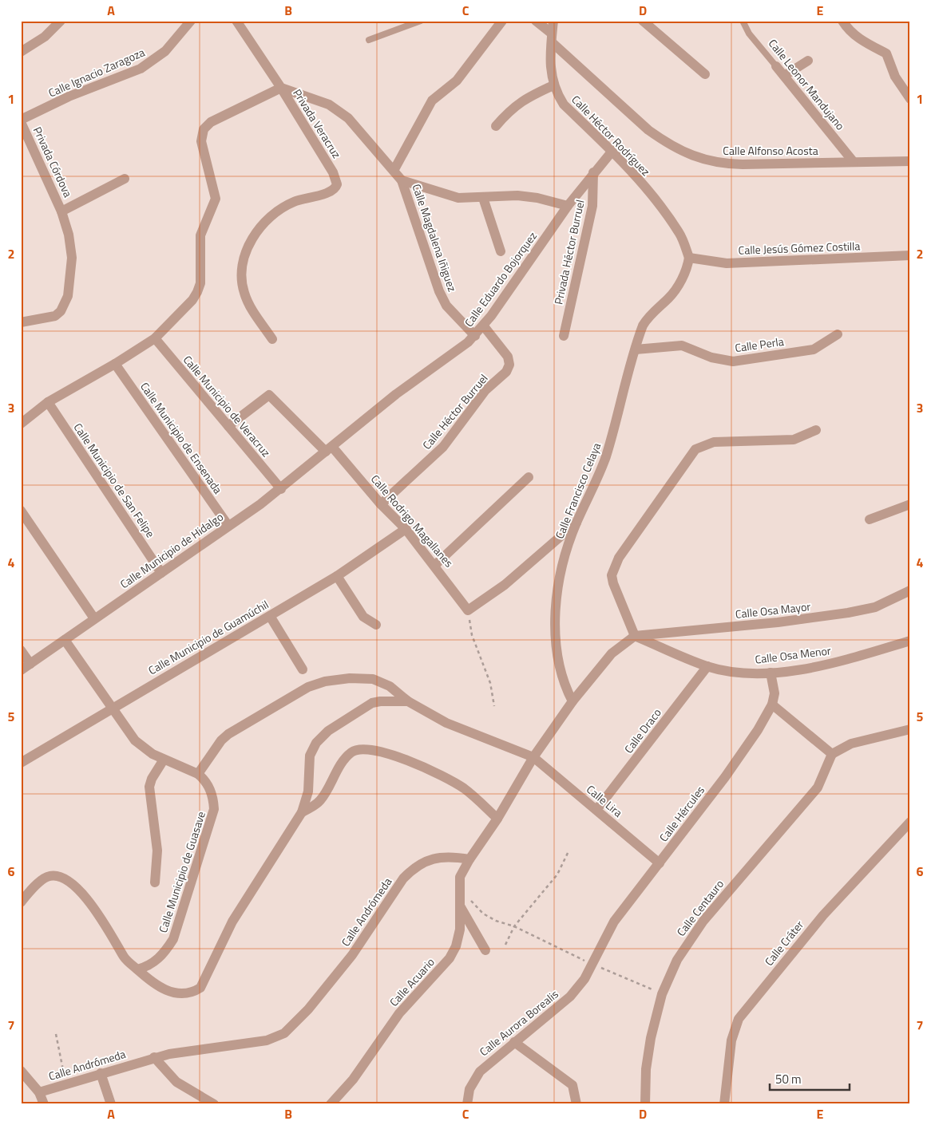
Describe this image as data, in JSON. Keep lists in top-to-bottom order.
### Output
{
  "streets": {
    "street": [
      "Calle Ignacio Zaragoza",
      "Calle Leonor Mandujano",
      "Privada Veracruz",
      "Calle Héctor Rodríguez",
      "Calle Alfonso Acosta",
      "Privada Córdova",
      "Calle Magdalena Iñiguez",
      "Calle Jesús Gómez Costilla",
      "Privada Héctor Burruel",
      "Calle Eduardo Bojorquez",
      "Calle Perla",
      "Calle Municipio de Veracruz",
      "Calle Héctor Burruel",
      "Calle Municipio de Ensenada",
      "Calle Municipio de San Felipe",
      "Calle Francisco Celaya",
      "Calle Rodrigo Magallanes",
      "Calle Municipio de Hidalgo",
      "Calle Osa Mayor",
      "Calle Municipio de Guamúchil",
      "Calle Osa Menor",
      "Calle Draco",
      "Calle Lira",
      "Calle Hércules",
      "Calle Municipio de Guasave",
      "Calle Centauro",
      "Calle Andrómeda",
      "Calle Cráter",
      "Calle Acuario",
      "Calle Aurora Borealis"
    ]
  },
  "crossings": [
    ["Calle Ignacio Zaragoza", "Privada Córdova"],
    ["Calle Leonor Mandujano", "Calle Alfonso Acosta"],
    ["Privada Veracruz", "Calle Magdalena Iñiguez"],
    ["Calle Héctor Rodríguez", "Calle Alfonso Acosta"],
    ["Calle Héctor Rodríguez", "Calle Jesús Gómez Costilla"],
    ["Calle Héctor Rodríguez", "Calle Eduardo Bojorquez"],
    ["Calle Héctor Rodríguez", "Calle Francisco Celaya"],
    ["Calle Magdalena Iñiguez", "Calle Eduardo Bojorquez"],
    ["Calle Jesús Gómez Costilla", "Calle Francisco Celaya"],
    ["Privada Héctor Burruel", "Calle Eduardo Bojorquez"],
    ["Calle Eduardo Bojorquez", "Calle Héctor Burruel"],
    ["Calle Eduardo Bojorquez", "Calle Rodrigo Magallanes"],
    ["Calle Eduardo Bojorquez", "Calle Municipio de Hidalgo"],
    ["Calle Perla", "Calle Francisco Celaya"],
    ["Calle Municipio de Veracruz", "Calle Rodrigo Magallanes"],
    ["Calle Municipio de Veracruz", "Calle Municipio de Hidalgo"],
    ["Calle Héctor Burruel", "Calle Rodrigo Magallanes"],
    ["Calle Municipio de Ensenada", "Calle Municipio de Hidalgo"],
    ["Calle Municipio de San Felipe", "Calle Municipio de Hidalgo"],
    ["Calle Rodrigo Magallanes", "Calle Municipio de Hidalgo"],
    ["Calle Rodrigo Magallanes", "Calle Municipio de Guamúchil"],
    ["Calle Osa Mayor", "Calle Osa Menor"],
    ["Calle Osa Menor", "Calle Draco"],
    ["Calle Draco", "Calle Lira"],
    ["Calle Lira", "Calle Hércules"],
    ["Calle Hércules", "Calle Aurora Borealis"],
    ["Calle Andrómeda", "Calle Acuario"]
  ],
  "scale_bar": "50 m",
  "grid": {
    "columns": [
      "A",
      "B",
      "C",
      "D",
      "E"
    ],
    "rows": [
      "1",
      "2",
      "3",
      "4",
      "5",
      "6",
      "7"
    ]
  }
}
